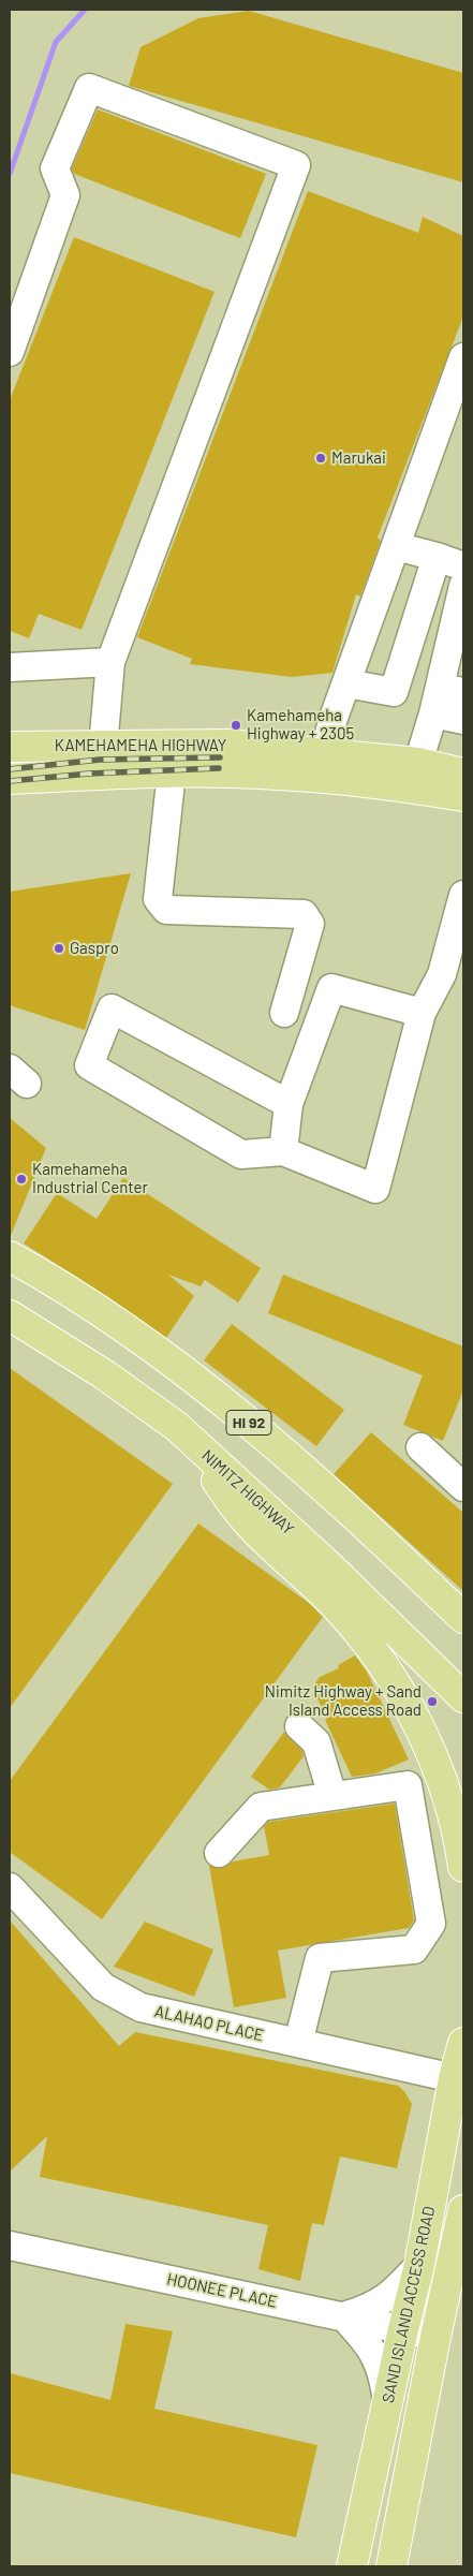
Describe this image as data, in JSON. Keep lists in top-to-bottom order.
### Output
{
  "streets": {
    "main road": [
      "KAMEHAMEHA HIGHWAY",
      "HI 92",
      "NIMITZ HIGHWAY",
      "SAND ISLAND ACCESS ROAD"
    ],
    "street": ["ALAHAO PLACE", "HOONEE PLACE"]
  },
  "crossings": [
    ["ALAHAO PLACE", "SAND ISLAND ACCESS ROAD"],
    ["HOONEE PLACE", "SAND ISLAND ACCESS ROAD"]
  ],
  "places": [
    "Marukai",
    "Kamehameha Highway + 2305",
    "Gaspro",
    "Kamehameha Industrial Center",
    "Nimitz Highway + Sand Island Access Road"
  ]
}
